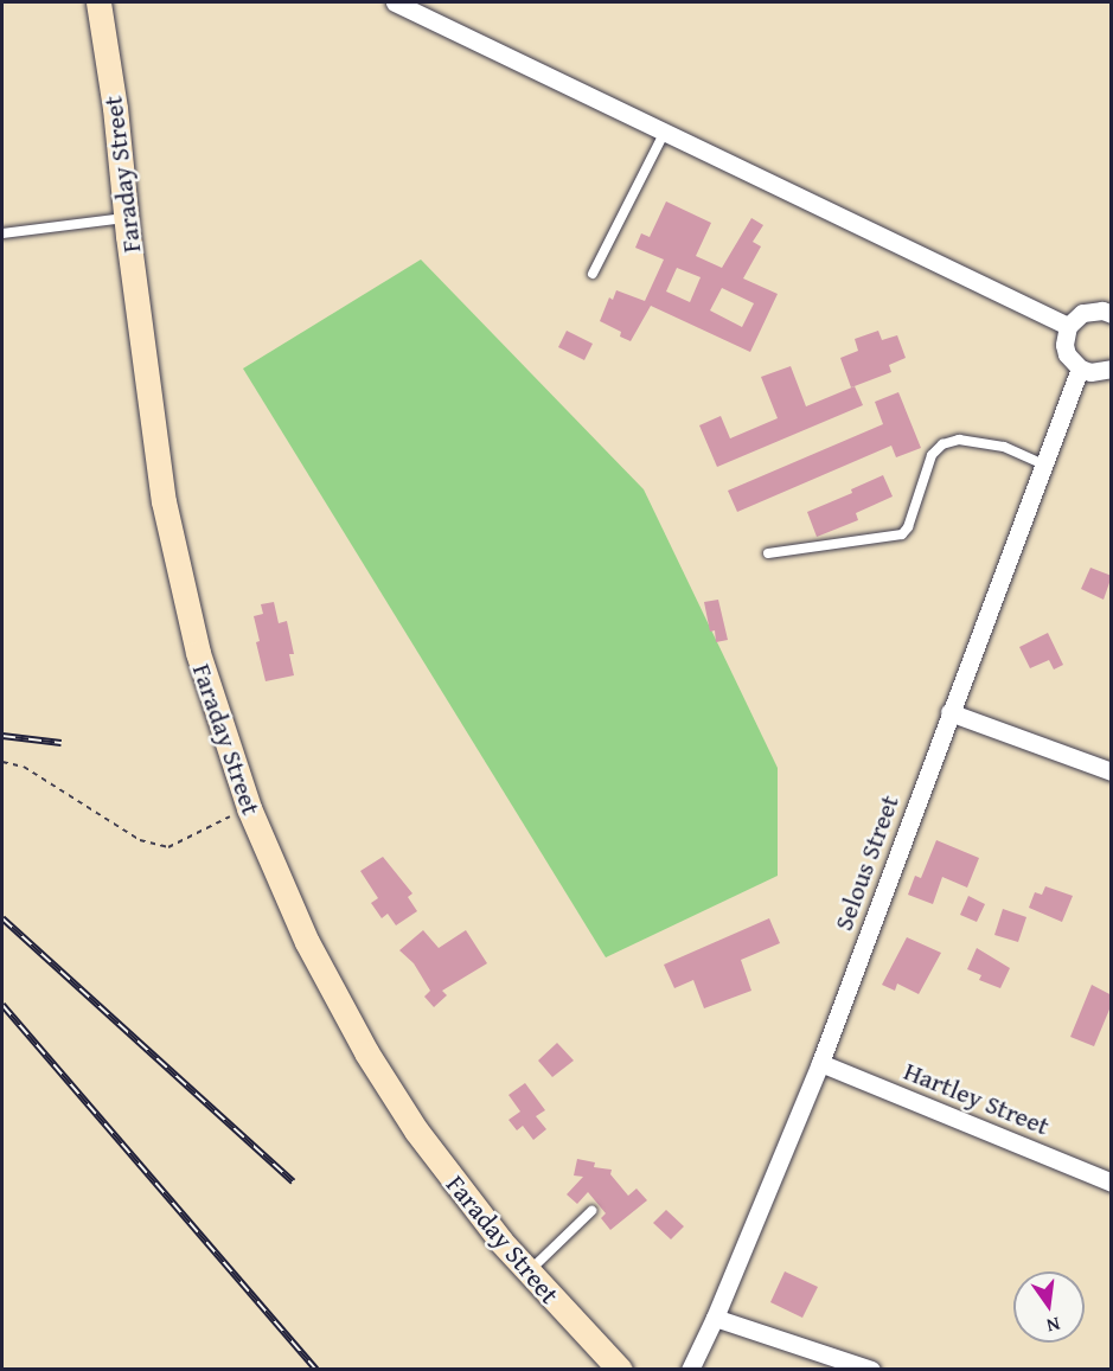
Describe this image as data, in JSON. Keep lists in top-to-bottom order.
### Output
{
  "streets": {
    "street": ["Faraday Street", "Selous Street", "Hartley Street"]
  },
  "crossings": [
    ["Selous Street", "Hartley Street"]
  ],
  "north": "bottom"
}
